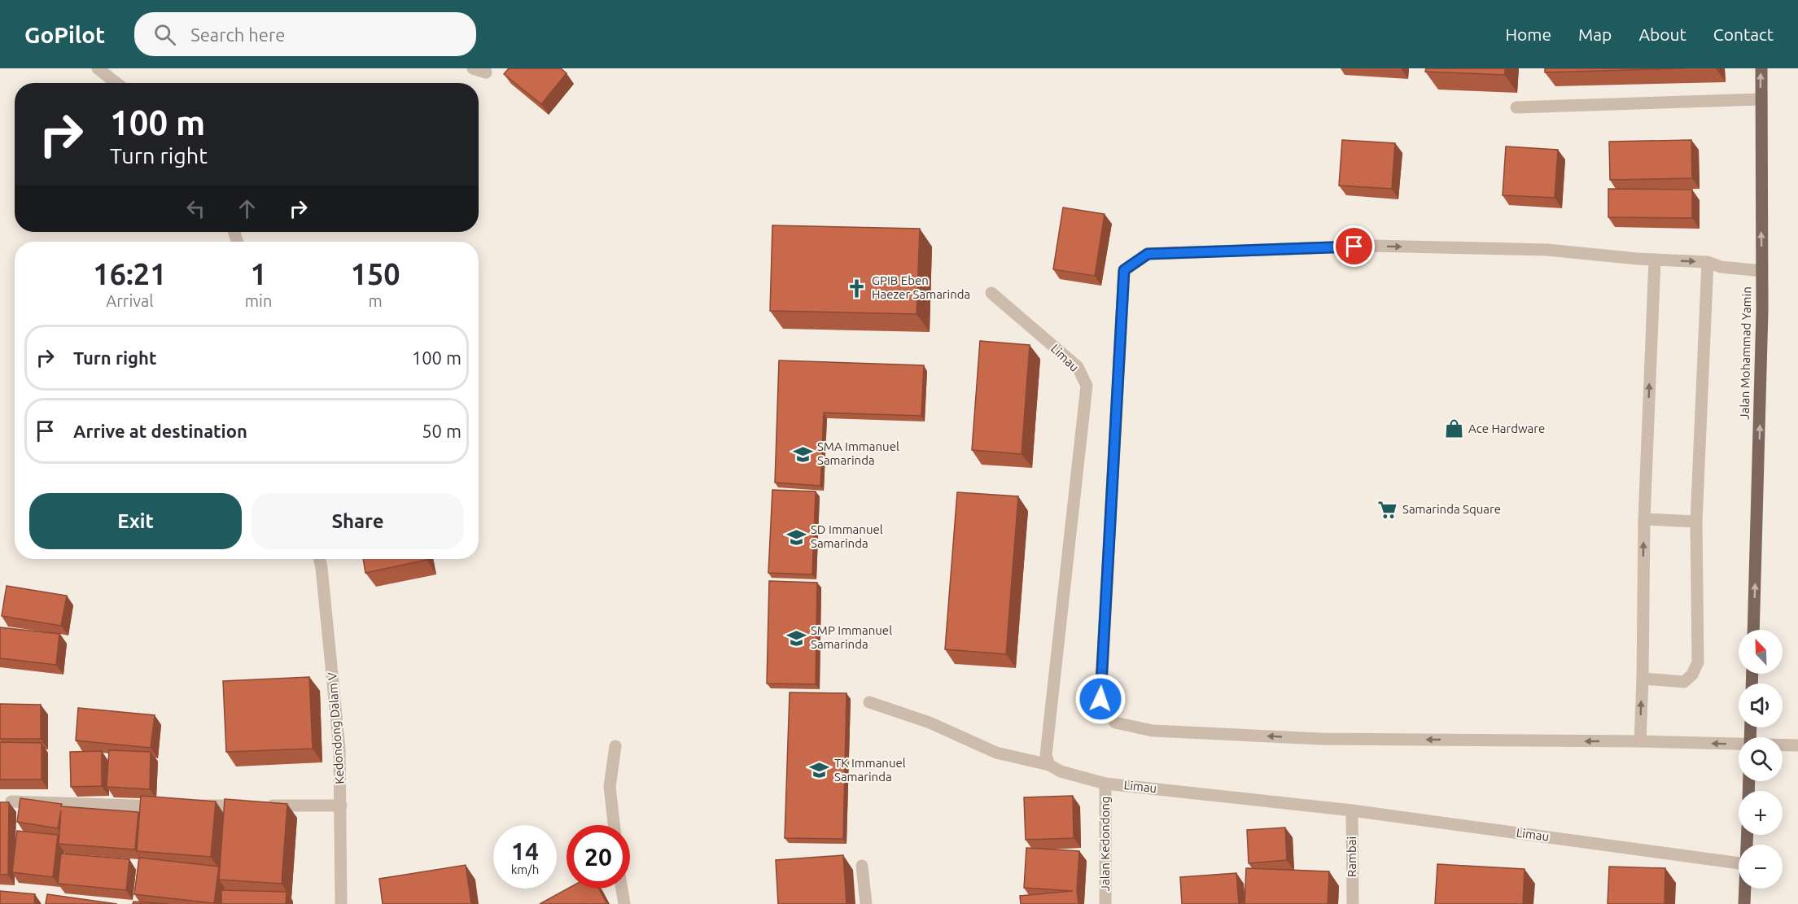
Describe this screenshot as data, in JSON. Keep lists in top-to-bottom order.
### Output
{
  "streets": {
    "main road": ["Jalan Mohammad Yamin"],
    "street": [
      "Limau",
      "Kedondong Dalam V",
      "Jalan Kedondong",
      "Rambai"
    ]
  },
  "crossings": [
    ["Limau", "Jalan Kedondong"],
    ["Limau", "Rambai"]
  ],
  "one_way": ["Jalan Mohammad Yamin"],
  "places": {
    "church": ["GPIB Eben Haezer Samarinda"],
    "shop": ["Ace Hardware"],
    "school or university": [
      "SMA Immanuel Samarinda",
      "SD Immanuel Samarinda",
      "SMP Immanuel Samarinda",
      "TK Immanuel Samarinda"
    ],
    "supermarket": ["Samarinda Square"]
  },
  "north": "top left",
  "page": {
    "header": "GoPilot",
    "search": "Search here",
    "nav": [
      "Home",
      "Map",
      "About",
      "Contact"
    ],
    "turn": ["100 m", "Turn right"],
    "eta": [
      "16:21",
      "Arrival",
      "1",
      "min",
      "150",
      "m"
    ],
    "list": [
      {
        "name": "Turn right",
        "value": "100 m"
      },
      {
        "name": "Arrive at destination",
        "value": "50 m"
      }
    ],
    "buttons": ["Exit", "Share"],
    "map_buttons": ["+", "−"],
    "speed": "14 km/h",
    "limit": "20"
  }
}
